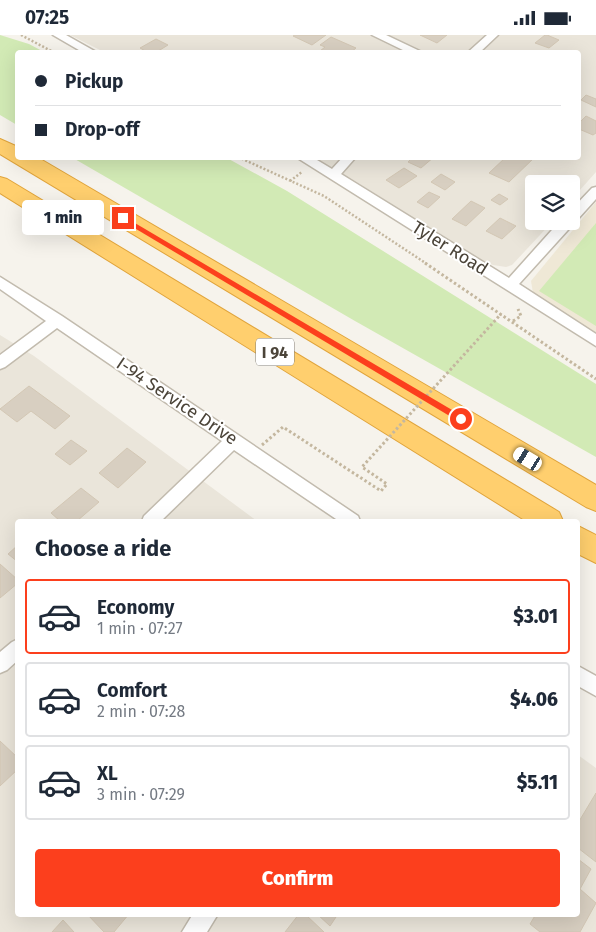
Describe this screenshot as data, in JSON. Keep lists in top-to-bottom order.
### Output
{
  "streets": {
    "highway": ["I 94"],
    "street": ["Tyler Road", "I-94 Service Drive"]
  },
  "page": {
    "status": "07:25",
    "banner": ["Pickup", "Drop-off"],
    "bubble": "1 min",
    "heading": "Choose a ride",
    "list": [
      {
        "name": "Economy",
        "note": "1 min · 07:27",
        "value": "$3.01"
      },
      {
        "name": "Comfort",
        "note": "2 min · 07:28",
        "value": "$4.06"
      },
      {
        "name": "XL",
        "note": "3 min · 07:29",
        "value": "$5.11"
      }
    ],
    "buttons": "Confirm"
  }
}
